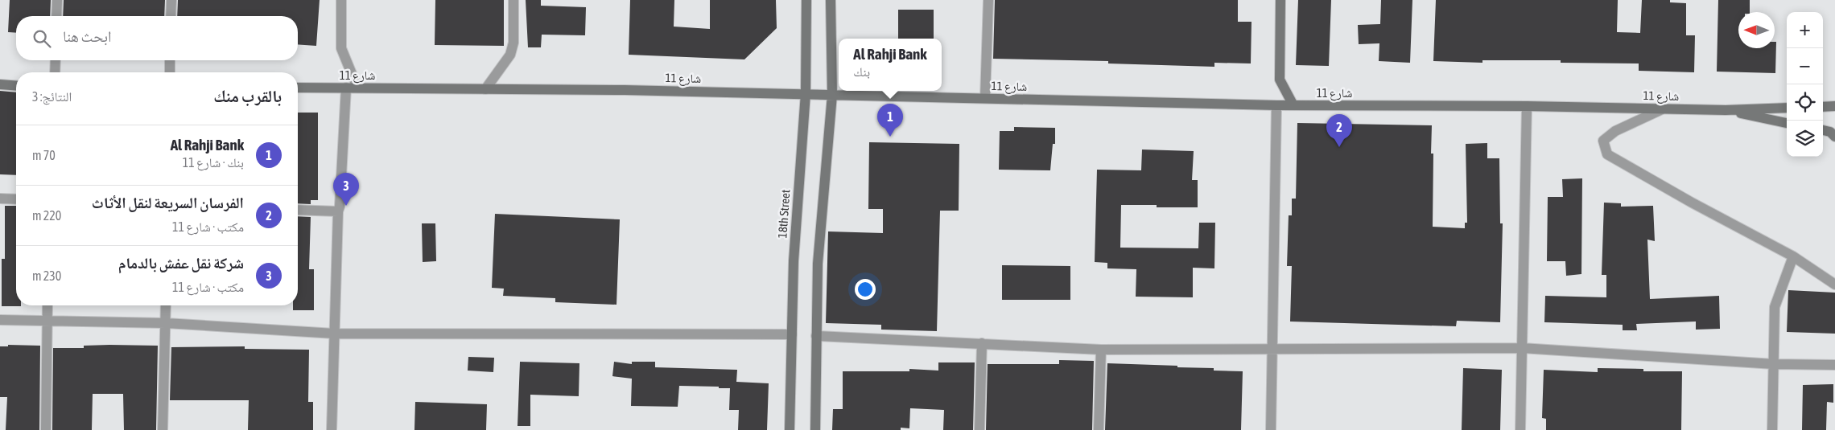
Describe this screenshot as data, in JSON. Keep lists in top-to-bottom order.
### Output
{
  "streets": {
    "street": ["شارع 11", "18th Street"]
  },
  "crossings": [
    ["شارع 11", "18th Street"]
  ],
  "north": "left",
  "page": {
    "map_buttons": ["+", "−"],
    "search": "ابحث هنا",
    "popup": ["Al Rahji Bank", "بنك"],
    "heading": ["بالقرب منك", "النتائج: 3"],
    "pins": ["1", "2", "3"],
    "list": [
      {
        "mark": "1",
        "name": "Al Rahji Bank",
        "note": "بنك · شارع 11",
        "value": "70 m"
      },
      {
        "mark": "2",
        "name": "الفرسان السريعة لنقل الأثاث",
        "note": "مكتب · شارع 11",
        "value": "220 m"
      },
      {
        "mark": "3",
        "name": "شركة نقل عفش بالدمام",
        "note": "مكتب · شارع 11",
        "value": "230 m"
      }
    ]
  }
}
